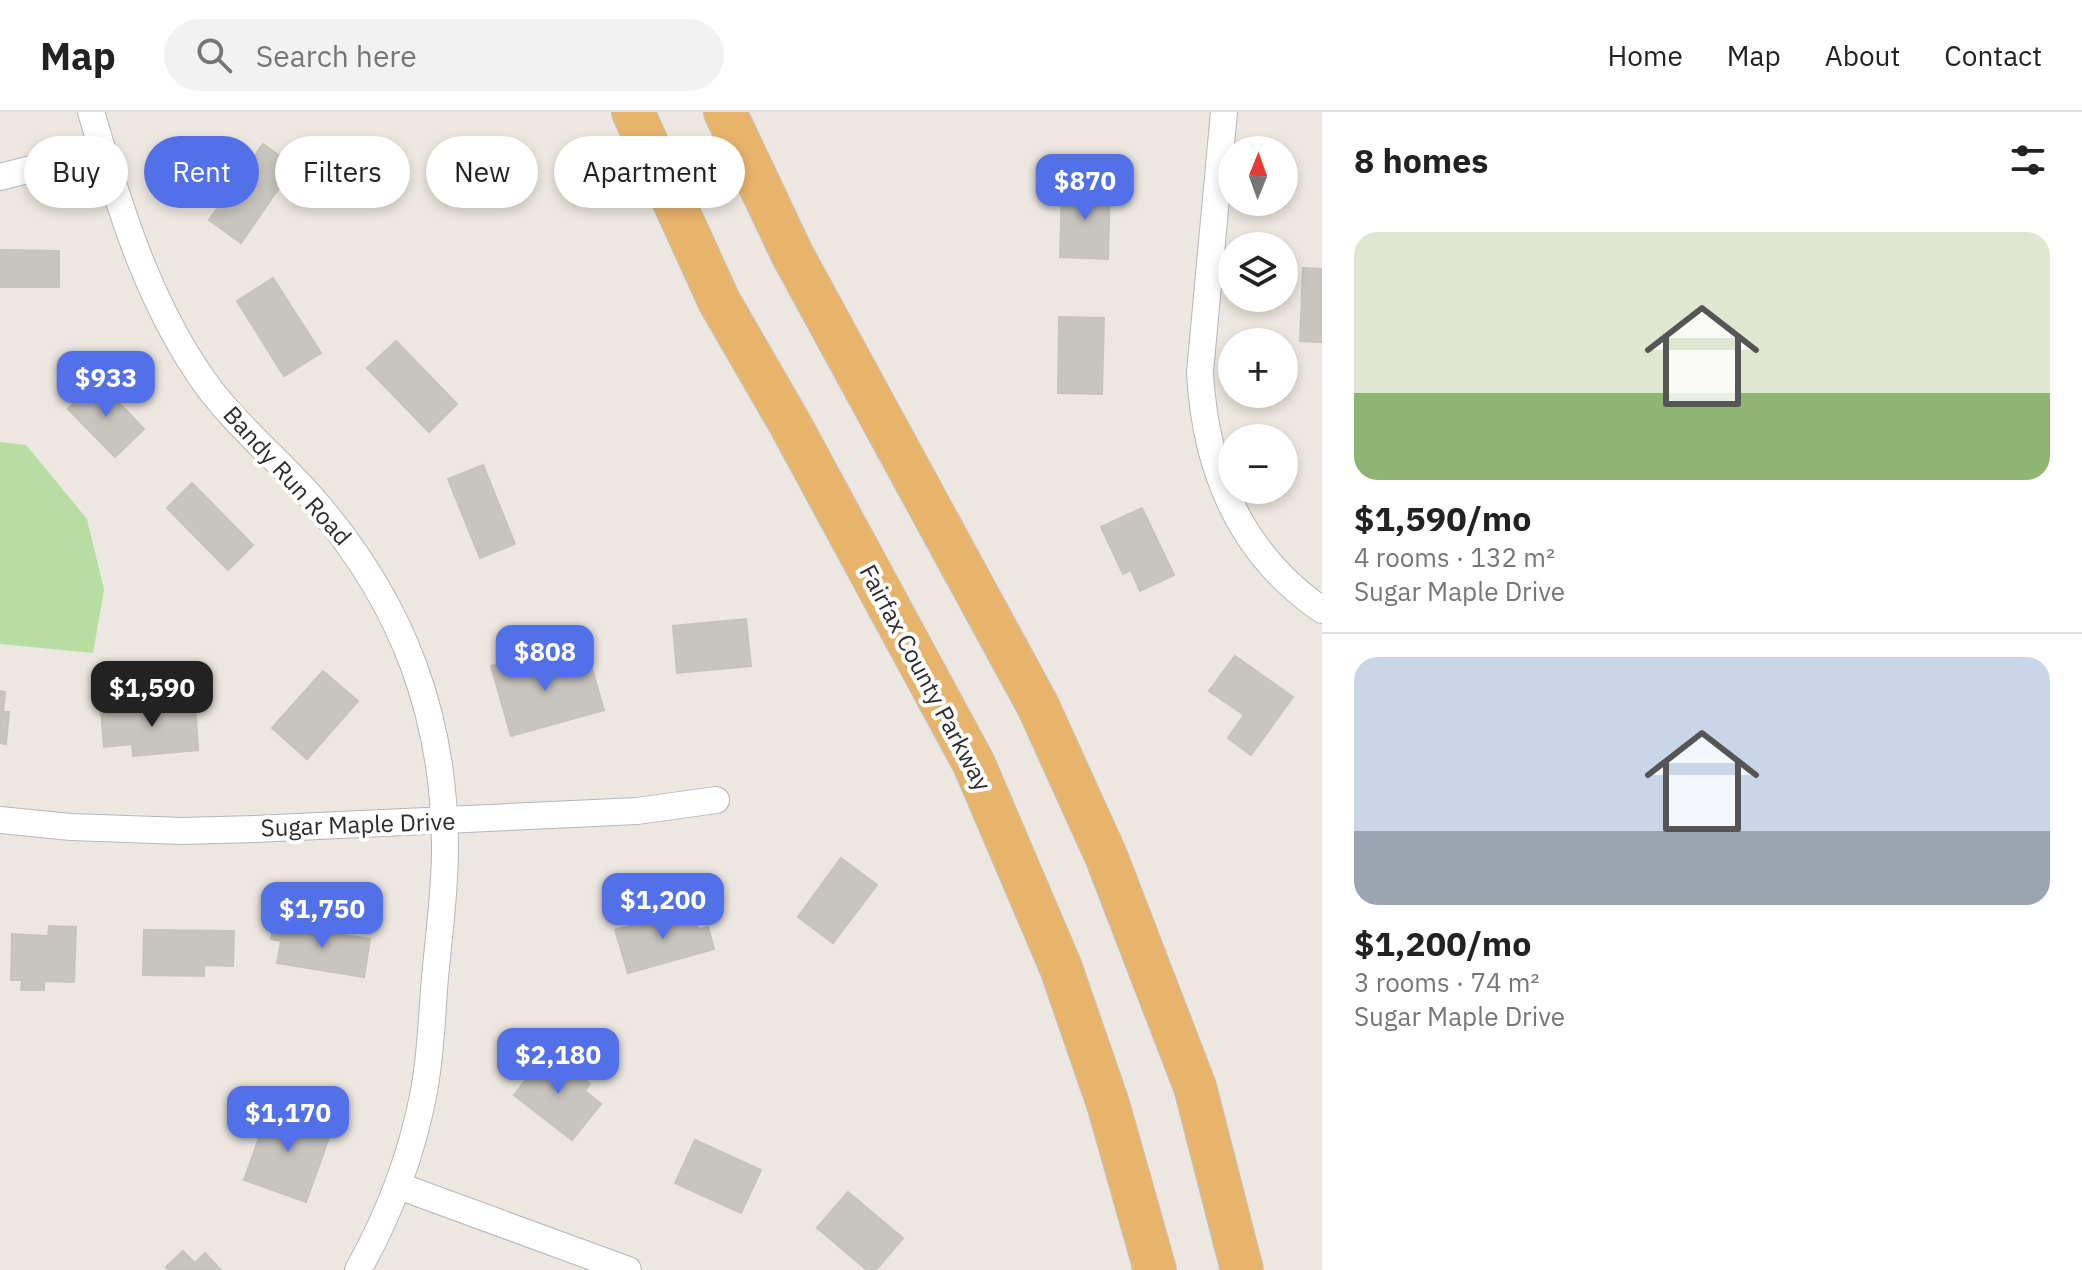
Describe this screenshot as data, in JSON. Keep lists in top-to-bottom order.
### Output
{
  "streets": {
    "highway": ["Fairfax County Parkway"],
    "street": ["Bandy Run Road", "Sugar Maple Drive"]
  },
  "crossings": [
    ["Bandy Run Road", "Sugar Maple Drive"]
  ],
  "north": "top",
  "page": {
    "header": "Map",
    "search": "Search here",
    "nav": [
      "Home",
      "Map",
      "About",
      "Contact"
    ],
    "heading": "8 homes",
    "map_buttons": ["+", "−"],
    "chip": [
      "Buy",
      "Rent",
      "Filters",
      "New",
      "Apartment"
    ],
    "price": [
      "$870",
      "$933",
      "$808",
      "$1,590",
      "$1,200",
      "$1,750",
      "$2,180",
      "$1,170"
    ],
    "list": [
      {
        "name": "$1,590/mo",
        "note": "4 rooms · 132 m² · Sugar Maple Drive"
      },
      {
        "name": "$1,200/mo",
        "note": "3 rooms · 74 m² · Sugar Maple Drive"
      }
    ]
  }
}
